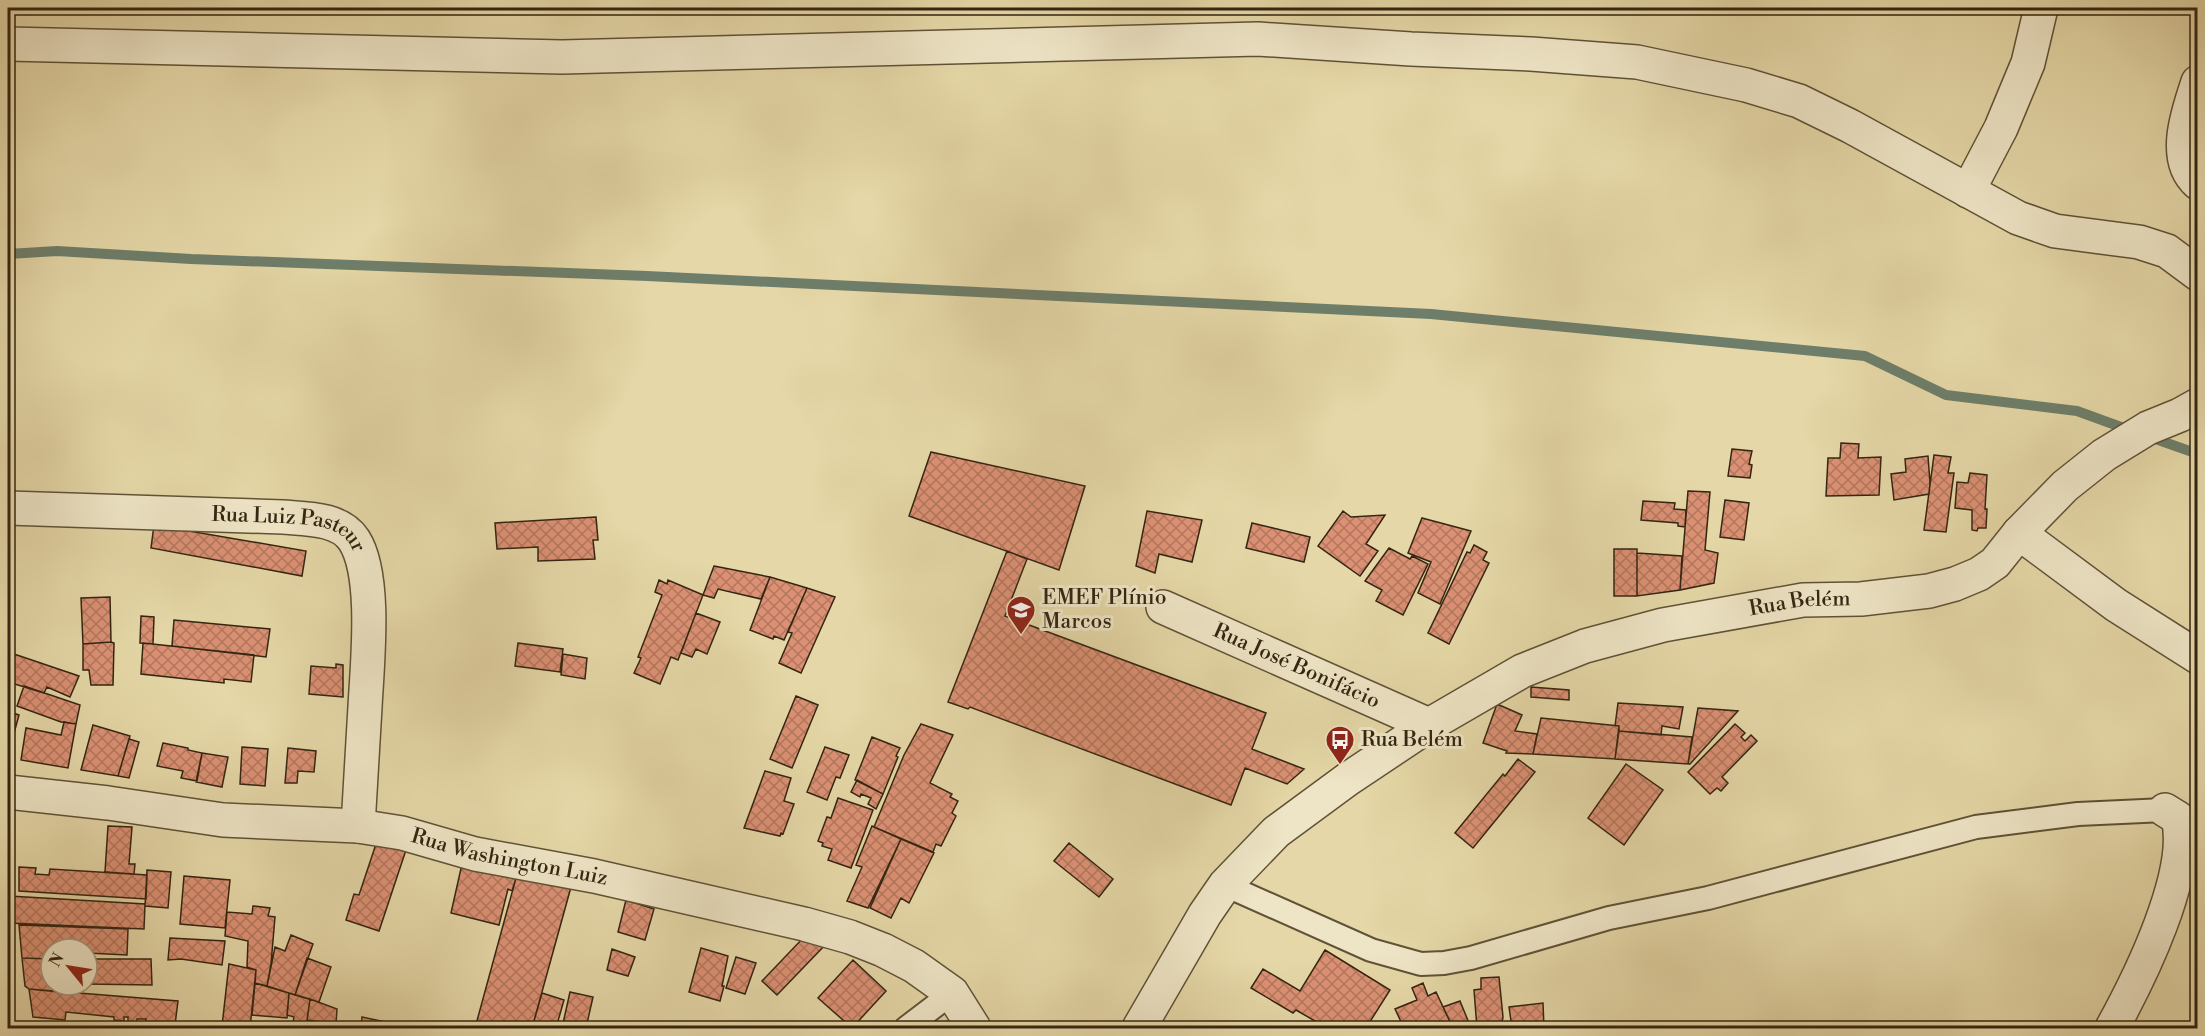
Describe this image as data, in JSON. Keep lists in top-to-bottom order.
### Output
{
  "streets": {
    "street": [
      "Rua Luiz Pasteur",
      "Rua Belém",
      "Rua José Bonifácio",
      "Rua Washington Luiz"
    ]
  },
  "crossings": [
    ["Rua Luiz Pasteur", "Rua Washington Luiz"],
    ["Rua Belém", "Rua José Bonifácio"]
  ],
  "places": {
    "school or university": ["EMEF Plínio Marcos"],
    "bus stop": ["Rua Belém"]
  },
  "north": "top left"
}
